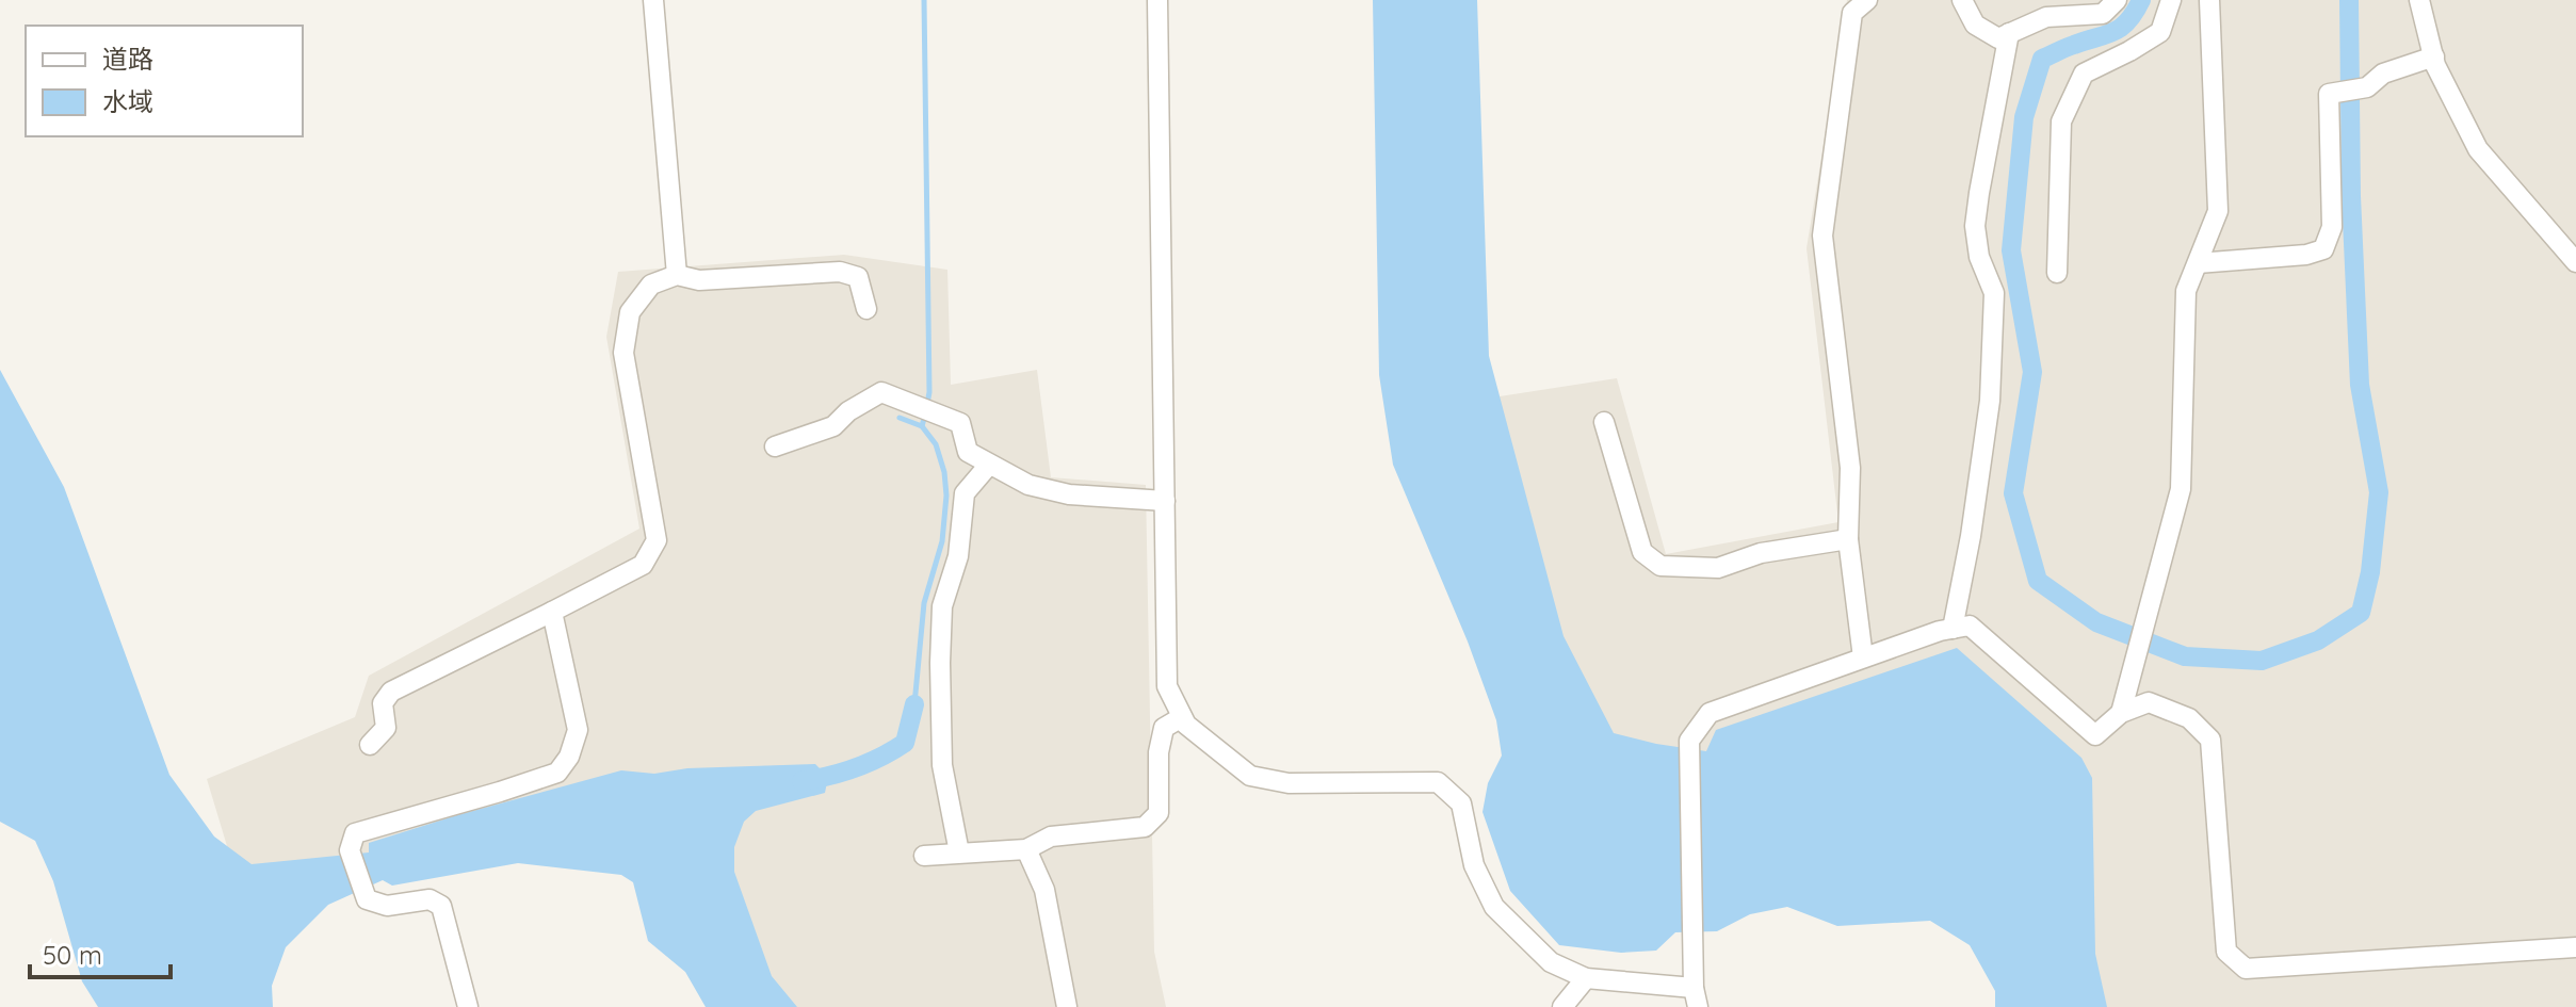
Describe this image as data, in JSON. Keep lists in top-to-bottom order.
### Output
{
  "legend": ["道路", "水域"],
  "scale_bar": "50 m"
}
